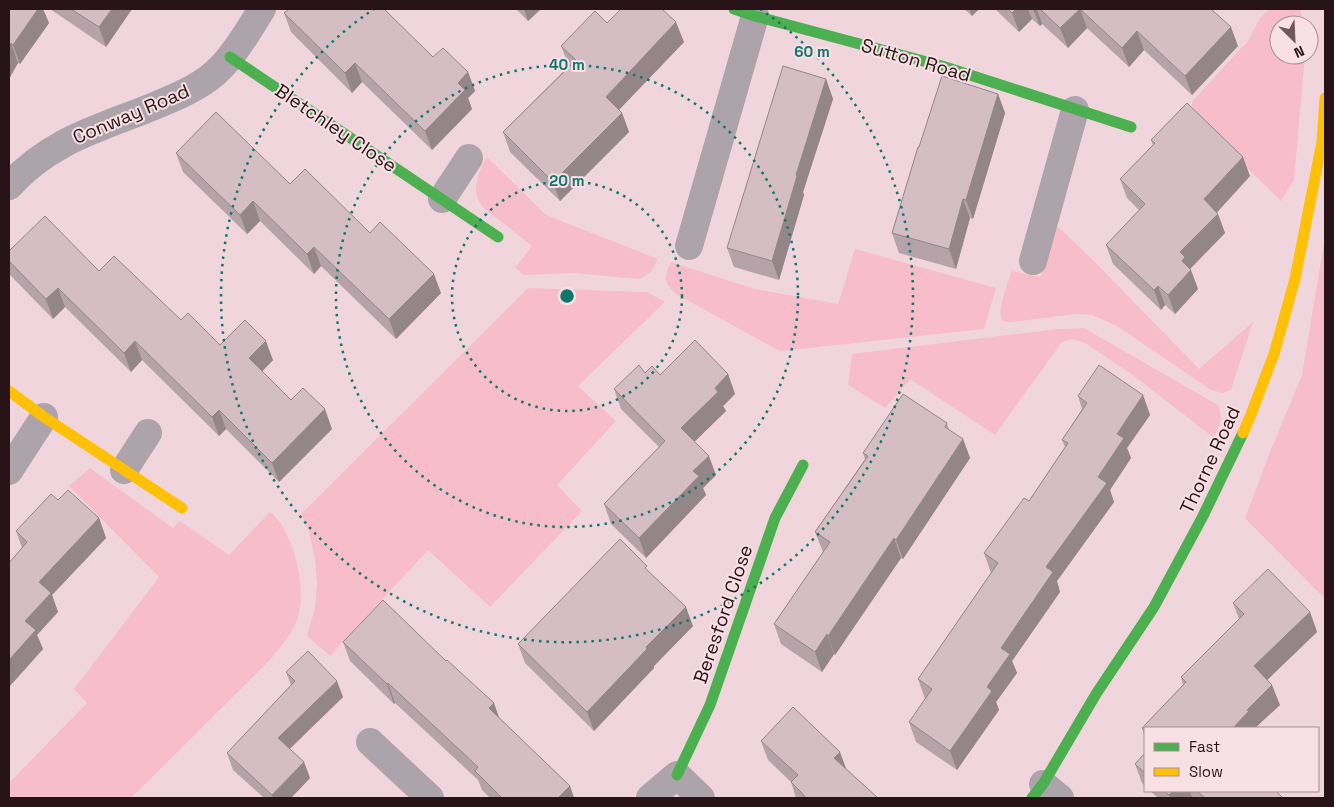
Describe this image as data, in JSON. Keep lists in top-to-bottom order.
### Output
{
  "streets": {
    "street": [
      "Sutton Road",
      "Conway Road",
      "Bletchley Close",
      "Thorne Road",
      "Beresford Close"
    ]
  },
  "crossings": [
    ["Conway Road", "Bletchley Close"]
  ],
  "legend": ["Fast", "Slow"],
  "north": "bottom right",
  "rings": ["60 m", "40 m", "20 m"]
}
